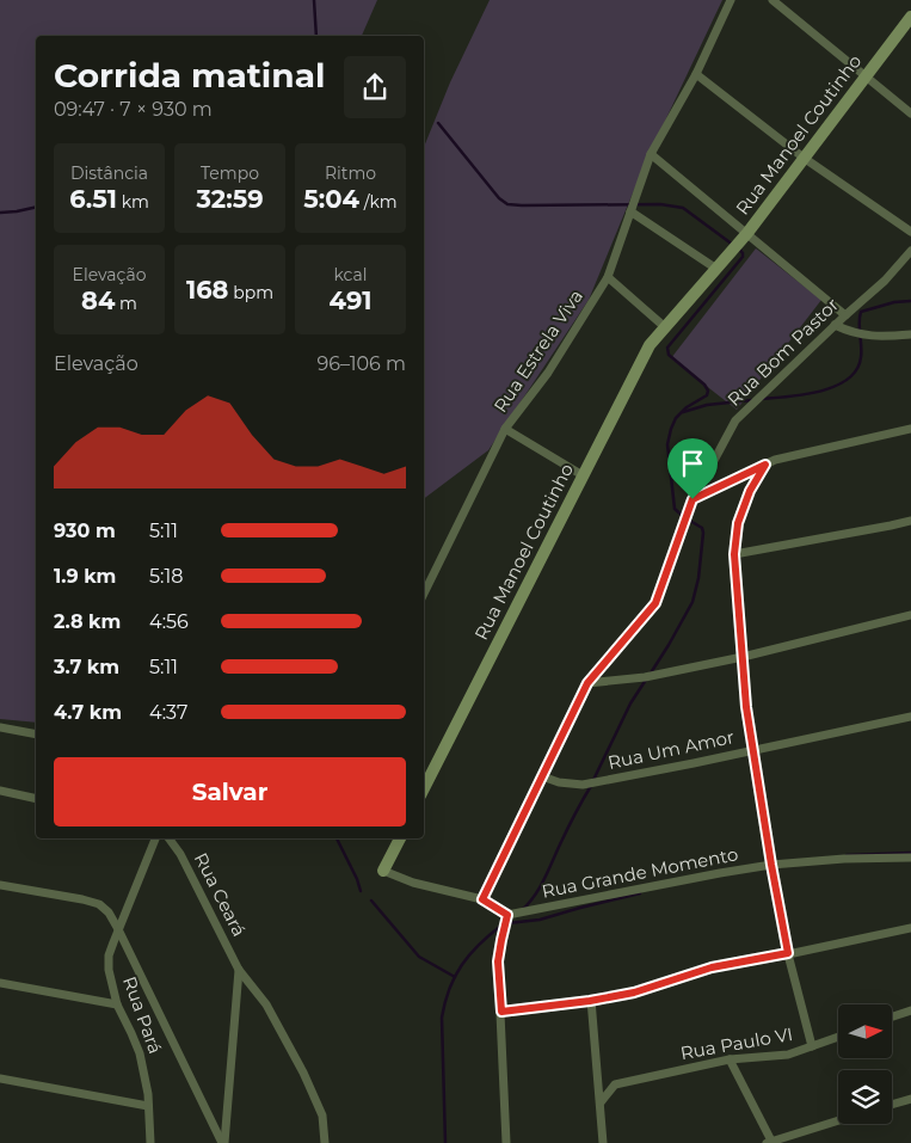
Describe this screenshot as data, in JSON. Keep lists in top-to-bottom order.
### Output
{
  "streets": {
    "street": [
      "Rua Manoel Coutinho",
      "Rua Estrela Viva",
      "Rua Bom Pastor",
      "Rua Um Amor",
      "Rua Grande Momento",
      "Rua Ceará",
      "Rua Pará",
      "Rua Paulo VI"
    ]
  },
  "crossings": [
    ["Rua Bom Pastor", "Rua Um Amor"]
  ],
  "north": "right",
  "page": {
    "heading": ["Corrida matinal", "09:47 · 7 × 930 m"],
    "stats": [
      ["Distância", "6.51 km"],
      ["Tempo", "32:59"],
      ["Ritmo", "5:04 /km"],
      ["Elevação", "84 m"],
      ["168 bpm"],
      ["kcal", "491"]
    ],
    "chart": ["Elevação", "96–106 m"],
    "list": [
      {
        "name": "930 m",
        "note": "5:11"
      },
      {
        "name": "1.9 km",
        "note": "5:18"
      },
      {
        "name": "2.8 km",
        "note": "4:56"
      },
      {
        "name": "3.7 km",
        "note": "5:11"
      },
      {
        "name": "4.7 km",
        "note": "4:37"
      }
    ],
    "buttons": "Salvar"
  }
}
